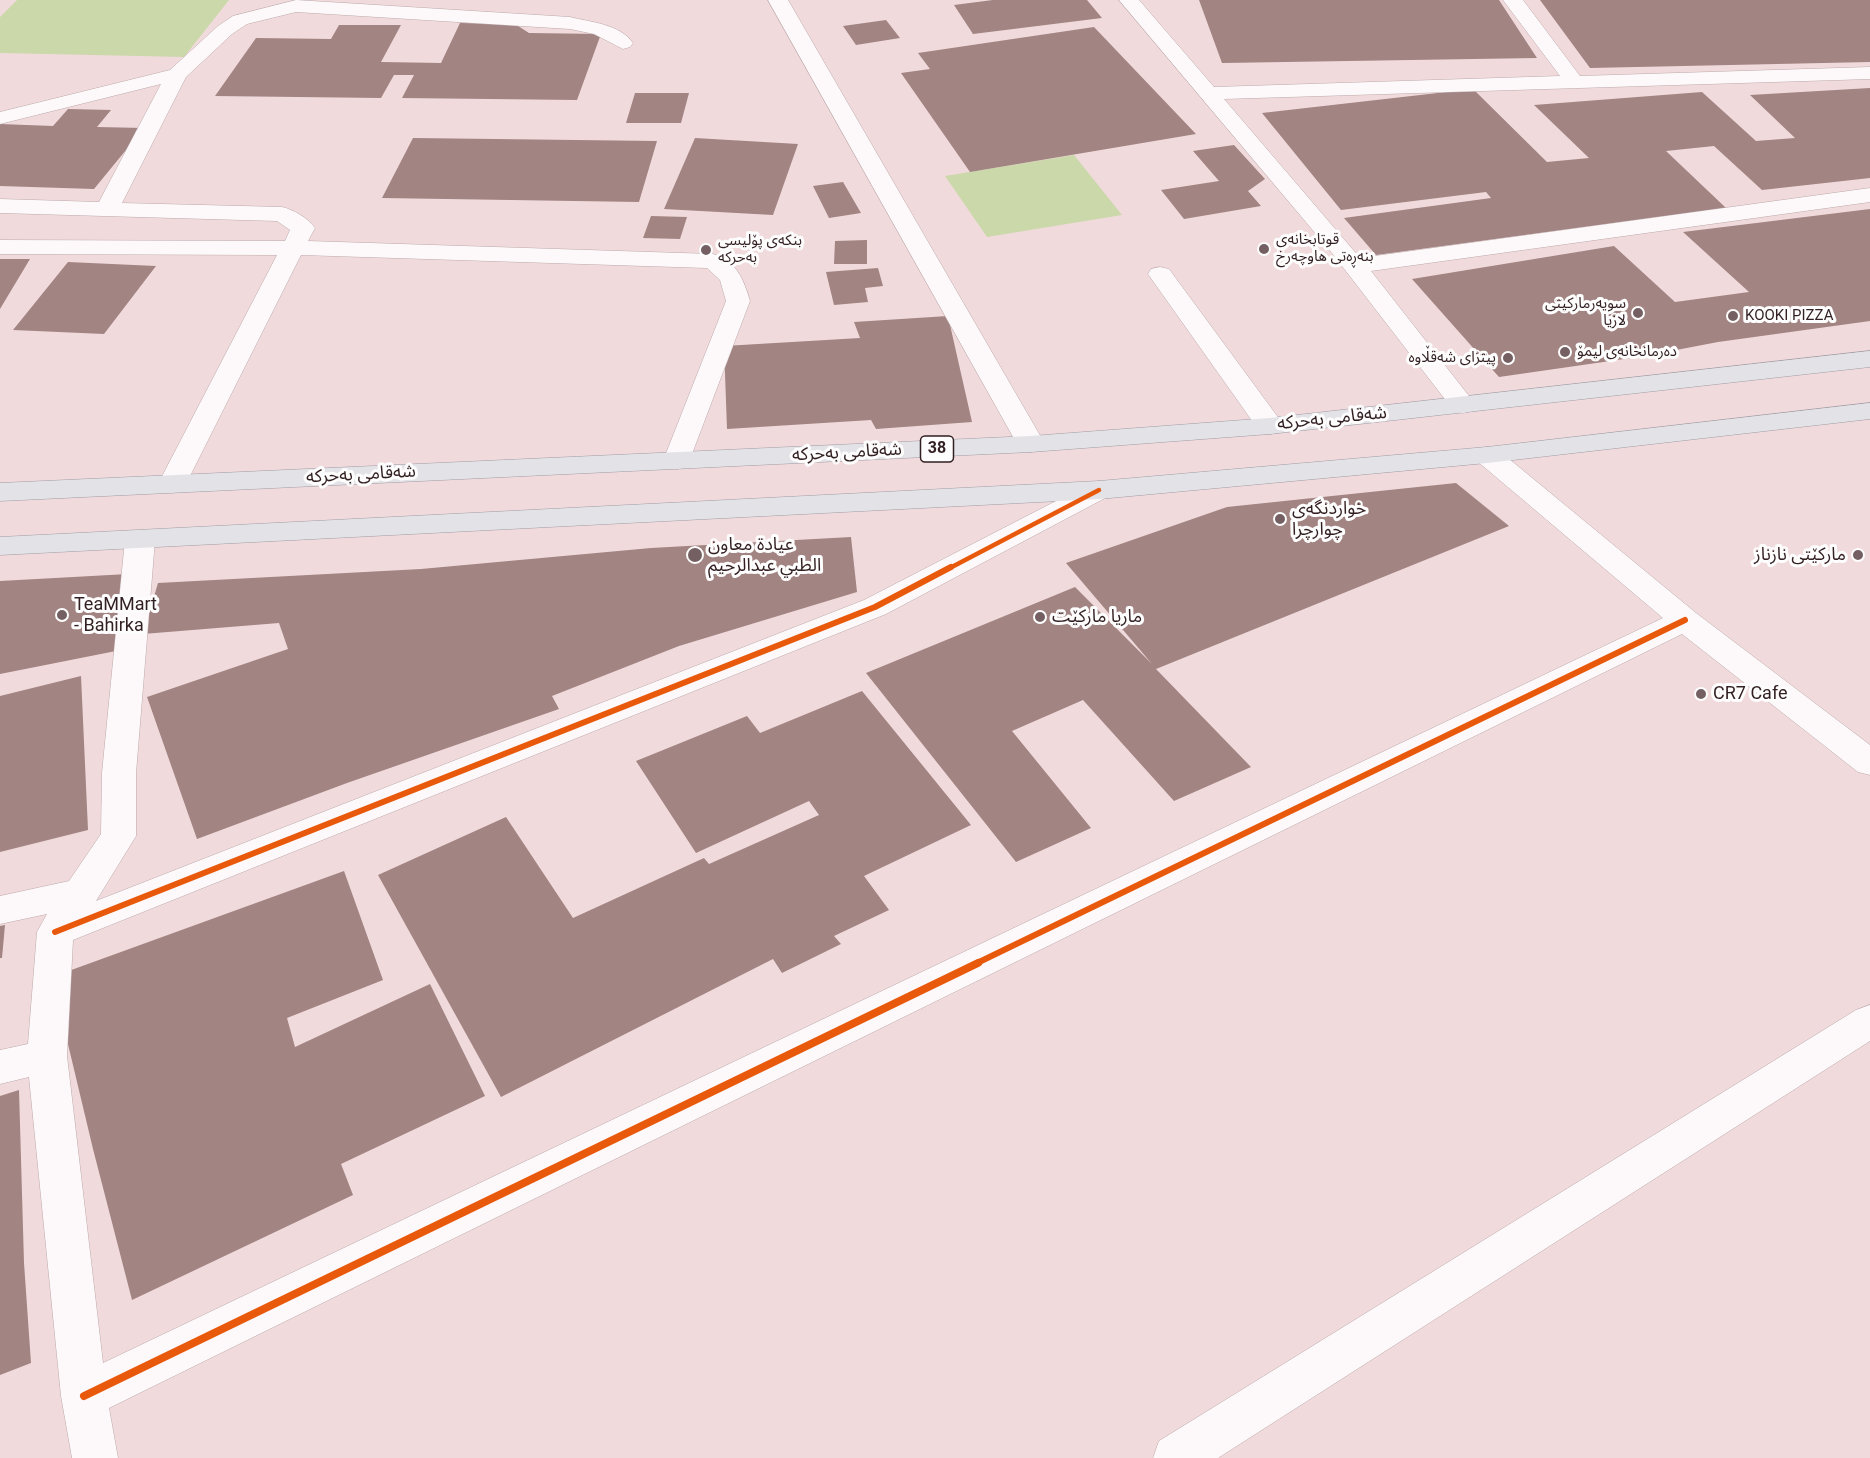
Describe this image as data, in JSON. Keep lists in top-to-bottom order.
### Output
{
  "streets": {
    "main road": ["شەقامی بەحرکە", "38"]
  },
  "places": [
    "قوتابخانەی بنەڕەتی هاوچەرخ",
    "بنکەی پۆلیسی بەحرکە",
    "سوپه‌رمارکیتی لازیا",
    "KOOKI PIZZA",
    "دەرمانخانەی لیمۆ",
    "پیتزای شەقڵاوە",
    "خواردنگەی چوارچرا",
    "عيادة معاون الطبي عبدالرحيم",
    "مارکێتی نازناز",
    "TeaMMart - Bahirka",
    "ماریا مارکێت",
    "CR7 Cafe"
  ]
}
